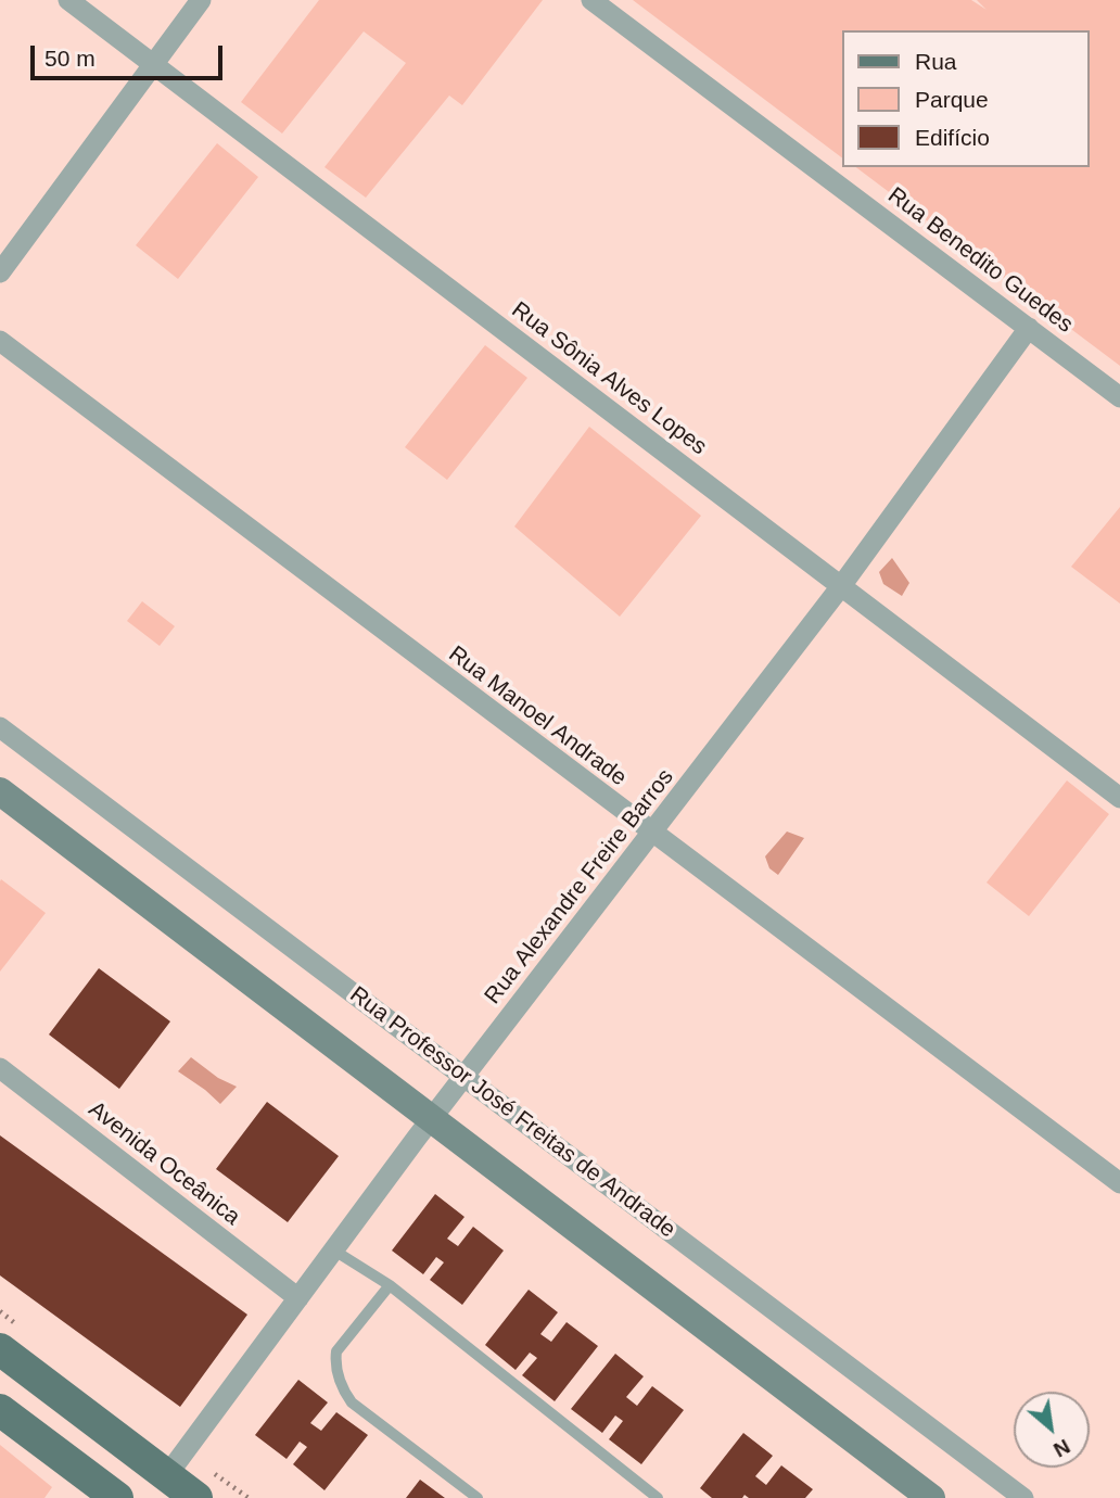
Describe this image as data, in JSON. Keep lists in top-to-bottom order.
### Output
{
  "streets": {
    "street": [
      "Rua Benedito Guedes",
      "Rua Sônia Alves Lopes",
      "Rua Manoel Andrade",
      "Rua Alexandre Freire Barros",
      "Rua Professor José Freitas de Andrade",
      "Avenida Oceânica"
    ]
  },
  "crossings": [
    ["Rua Benedito Guedes", "Rua Alexandre Freire Barros"],
    ["Rua Sônia Alves Lopes", "Rua Alexandre Freire Barros"],
    ["Rua Manoel Andrade", "Rua Alexandre Freire Barros"],
    ["Rua Alexandre Freire Barros", "Rua Professor José Freitas de Andrade"],
    ["Rua Alexandre Freire Barros", "Avenida Oceânica"]
  ],
  "legend": ["Rua", "Parque", "Edifício"],
  "scale_bar": "50 m",
  "north": "bottom right"
}
